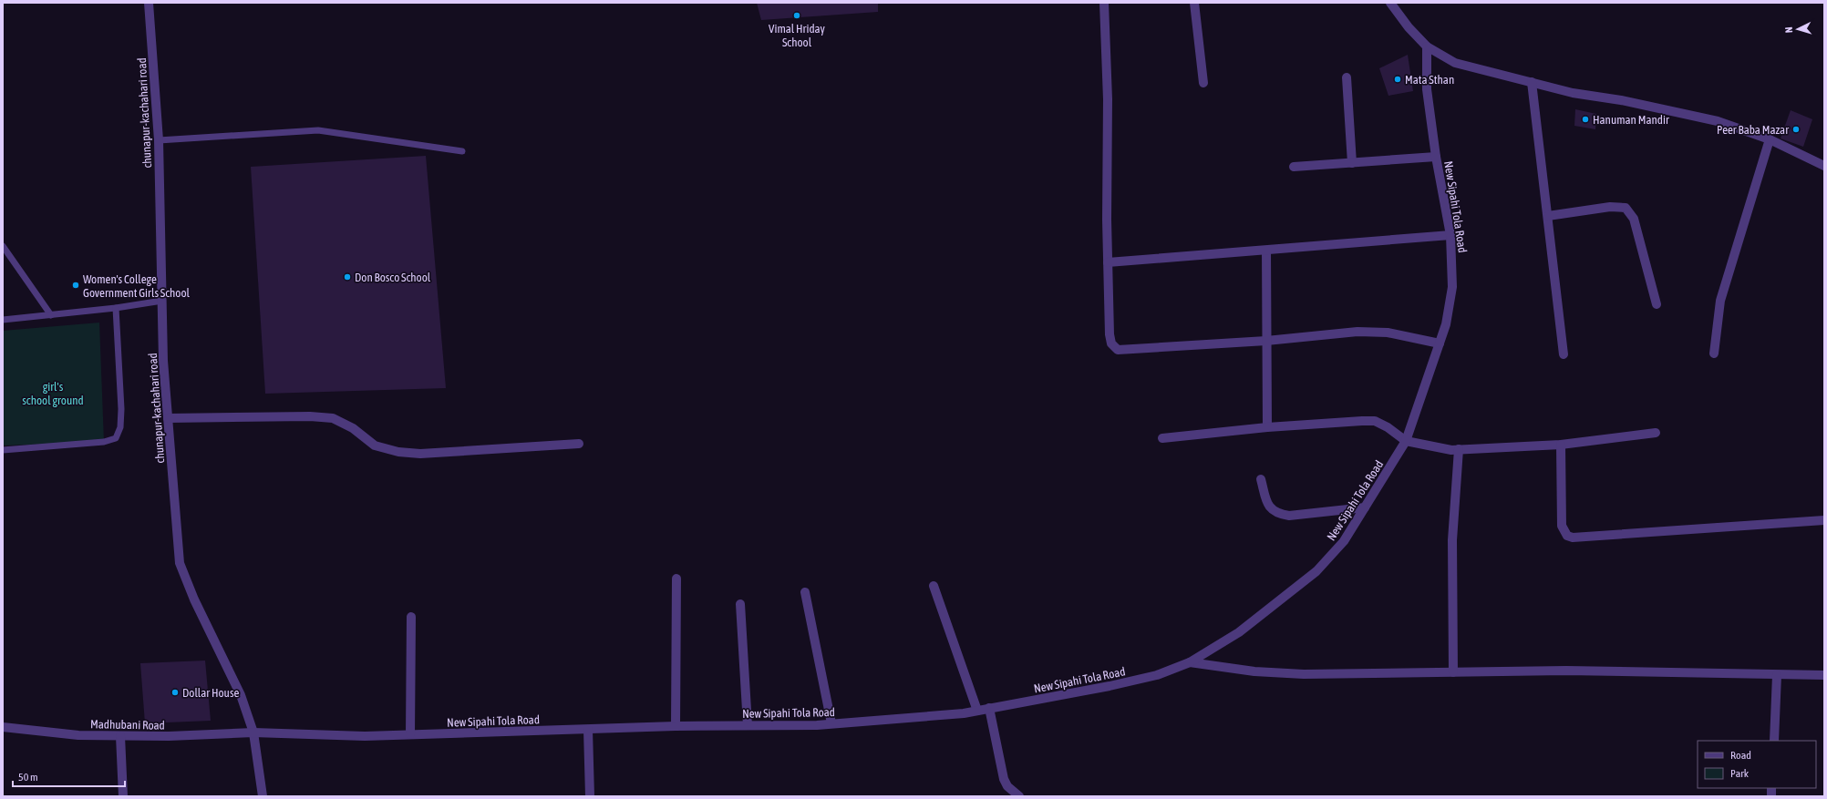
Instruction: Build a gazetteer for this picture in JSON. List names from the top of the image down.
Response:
{
  "streets": {
    "street": ["chunapur-kachahari road", "New Sipahi Tola Road", "Madhubani Road"]
  },
  "crossings": [
    ["chunapur-kachahari road", "New Sipahi Tola Road"],
    ["chunapur-kachahari road", "Madhubani Road"],
    ["New Sipahi Tola Road", "Madhubani Road"]
  ],
  "parks": ["girl's school ground"],
  "places": [
    "Vimal Hriday School",
    "Mata Sthan",
    "Hanuman Mandir",
    "Peer Baba Mazar",
    "Don Bosco School",
    "Women's College Government Girls School",
    "Dollar House"
  ],
  "legend": ["Road", "Park"],
  "scale_bar": "50 m",
  "north": "left"
}
